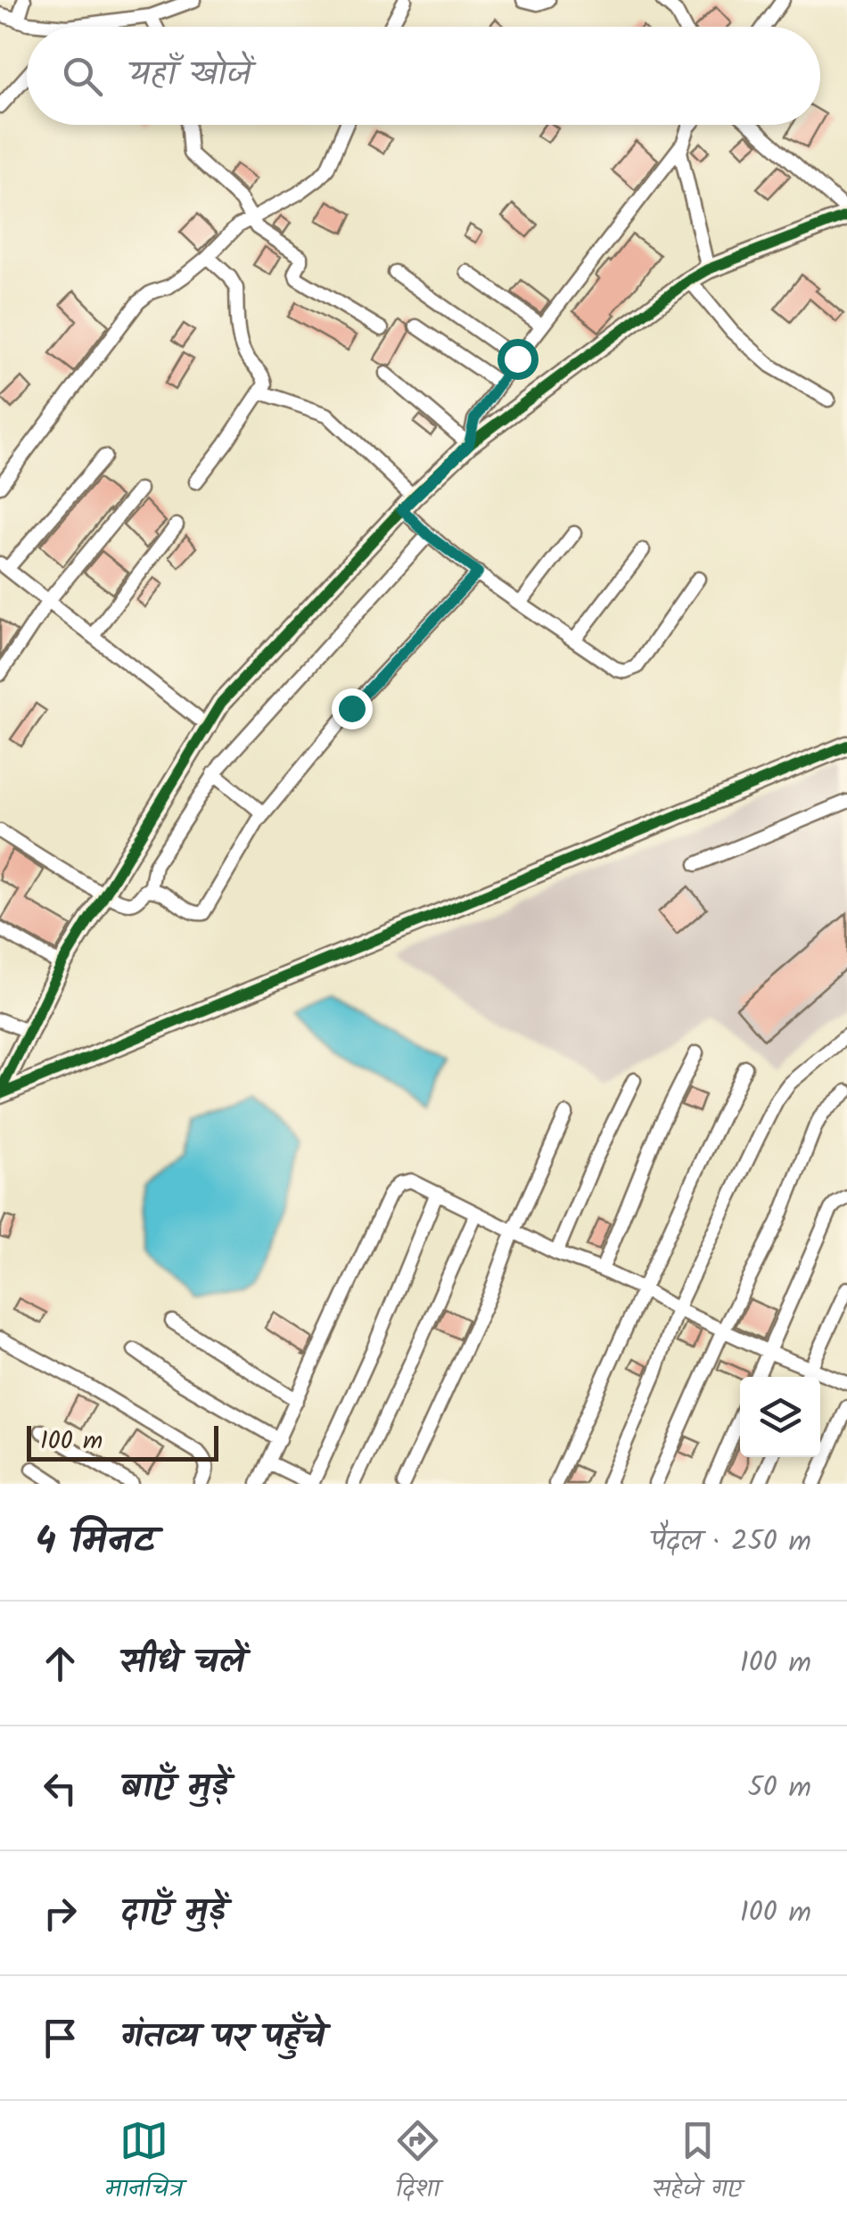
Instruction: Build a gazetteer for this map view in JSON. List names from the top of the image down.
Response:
{
  "scale_bar": "100 m",
  "page": {
    "search": "यहाँ खोजें",
    "scale": "100 m",
    "heading": ["4 मिनट", "पैदल · 250 m"],
    "list": [
      ["सीधे चलें", "100 m"],
      ["बाएँ मुड़ें", "50 m"],
      ["दाएँ मुड़ें", "100 m"],
      "गंतव्य पर पहुँचे"
    ],
    "nav": ["मानचित्र", "दिशा", "सहेजे गए"]
  }
}
